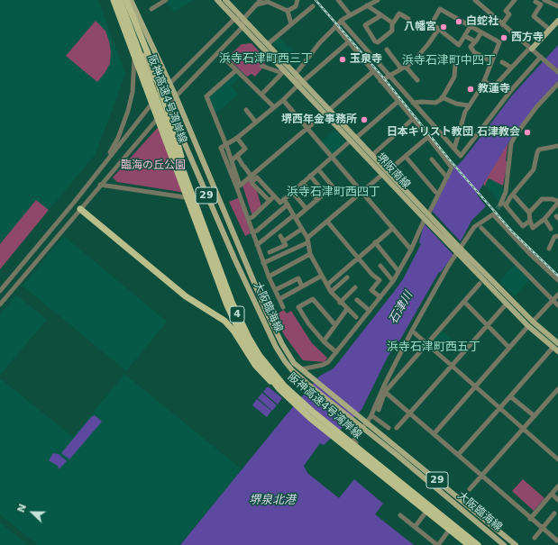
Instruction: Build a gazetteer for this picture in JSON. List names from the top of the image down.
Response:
{
  "streets": {
    "highway": ["阪神高速4号湾岸線", "4"],
    "main road": ["堺阪南線", "29", "大阪臨海線"]
  },
  "crossings": [
    ["阪神高速4号湾岸線", "大阪臨海線"]
  ],
  "districts": [
    "浜寺石津町西三丁",
    "浜寺石津町中四丁",
    "浜寺石津町西四丁",
    "浜寺石津町西五丁"
  ],
  "water": ["石津川", "堺泉北港"],
  "parks": ["臨海の丘公園"],
  "places": [
    "白蛇社",
    "八幡宮",
    "西方寺",
    "玉泉寺",
    "教蓮寺",
    "堺西年金事務所",
    "日本キリスト教団 石津教会"
  ],
  "north": "left"
}
